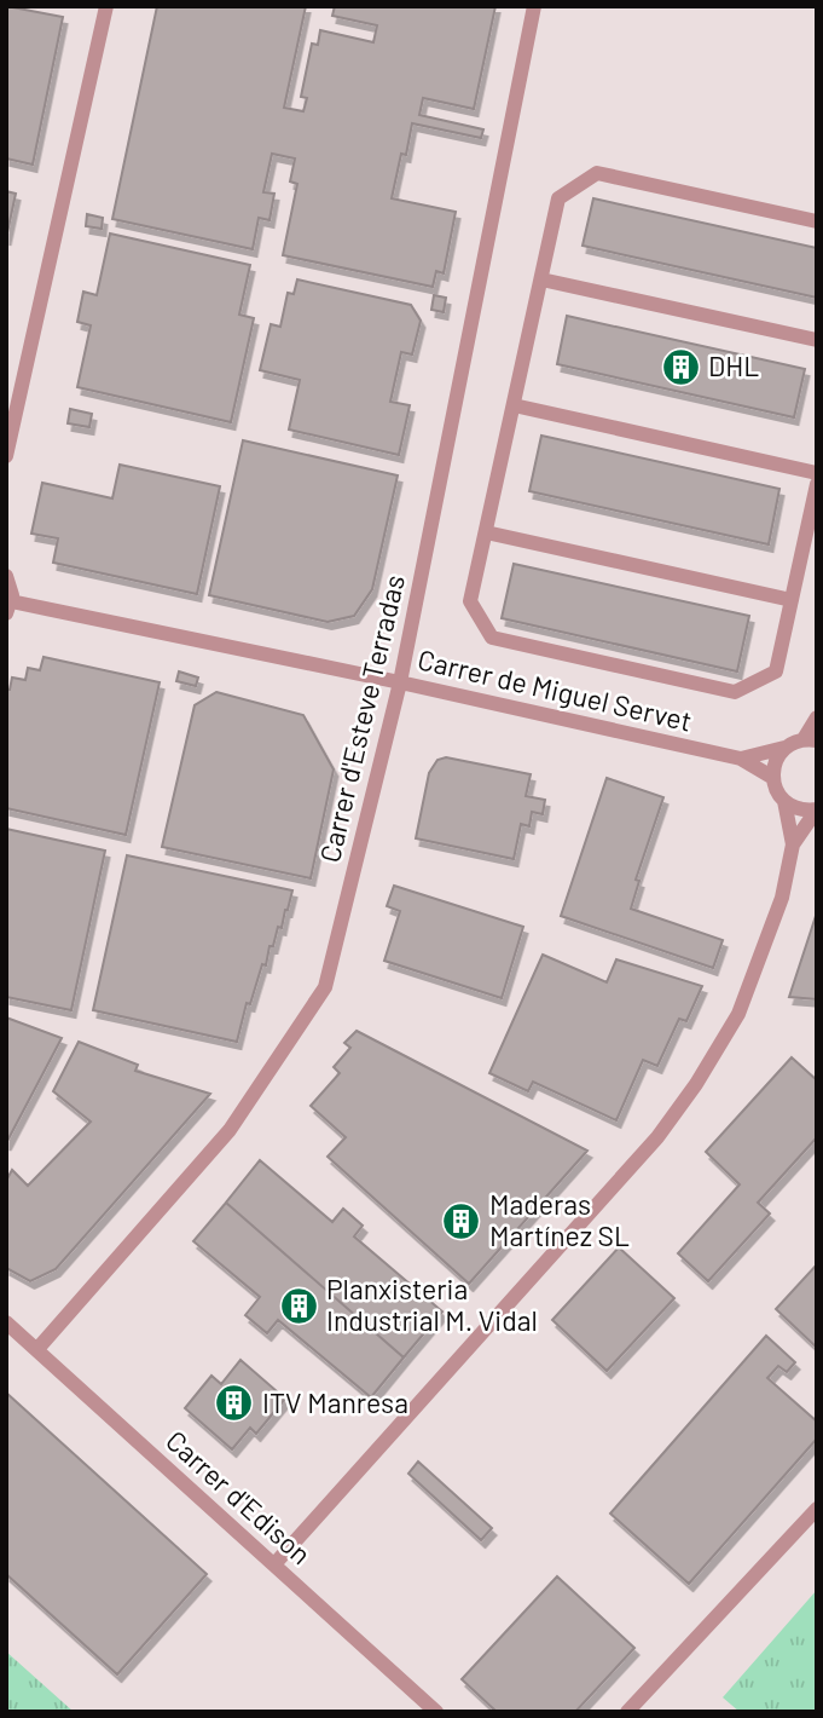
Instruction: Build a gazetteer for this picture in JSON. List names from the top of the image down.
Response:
{
  "streets": {
    "street": ["Carrer de Miguel Servet", "Carrer d'Esteve Terradas", "Carrer d'Edison"]
  },
  "crossings": [
    ["Carrer de Miguel Servet", "Carrer d'Esteve Terradas"],
    ["Carrer d'Esteve Terradas", "Carrer d'Edison"]
  ],
  "places": {
    "building": [
      "DHL",
      "Maderas Martínez SL",
      "Planxisteria Industrial M. Vidal",
      "ITV Manresa"
    ]
  }
}
